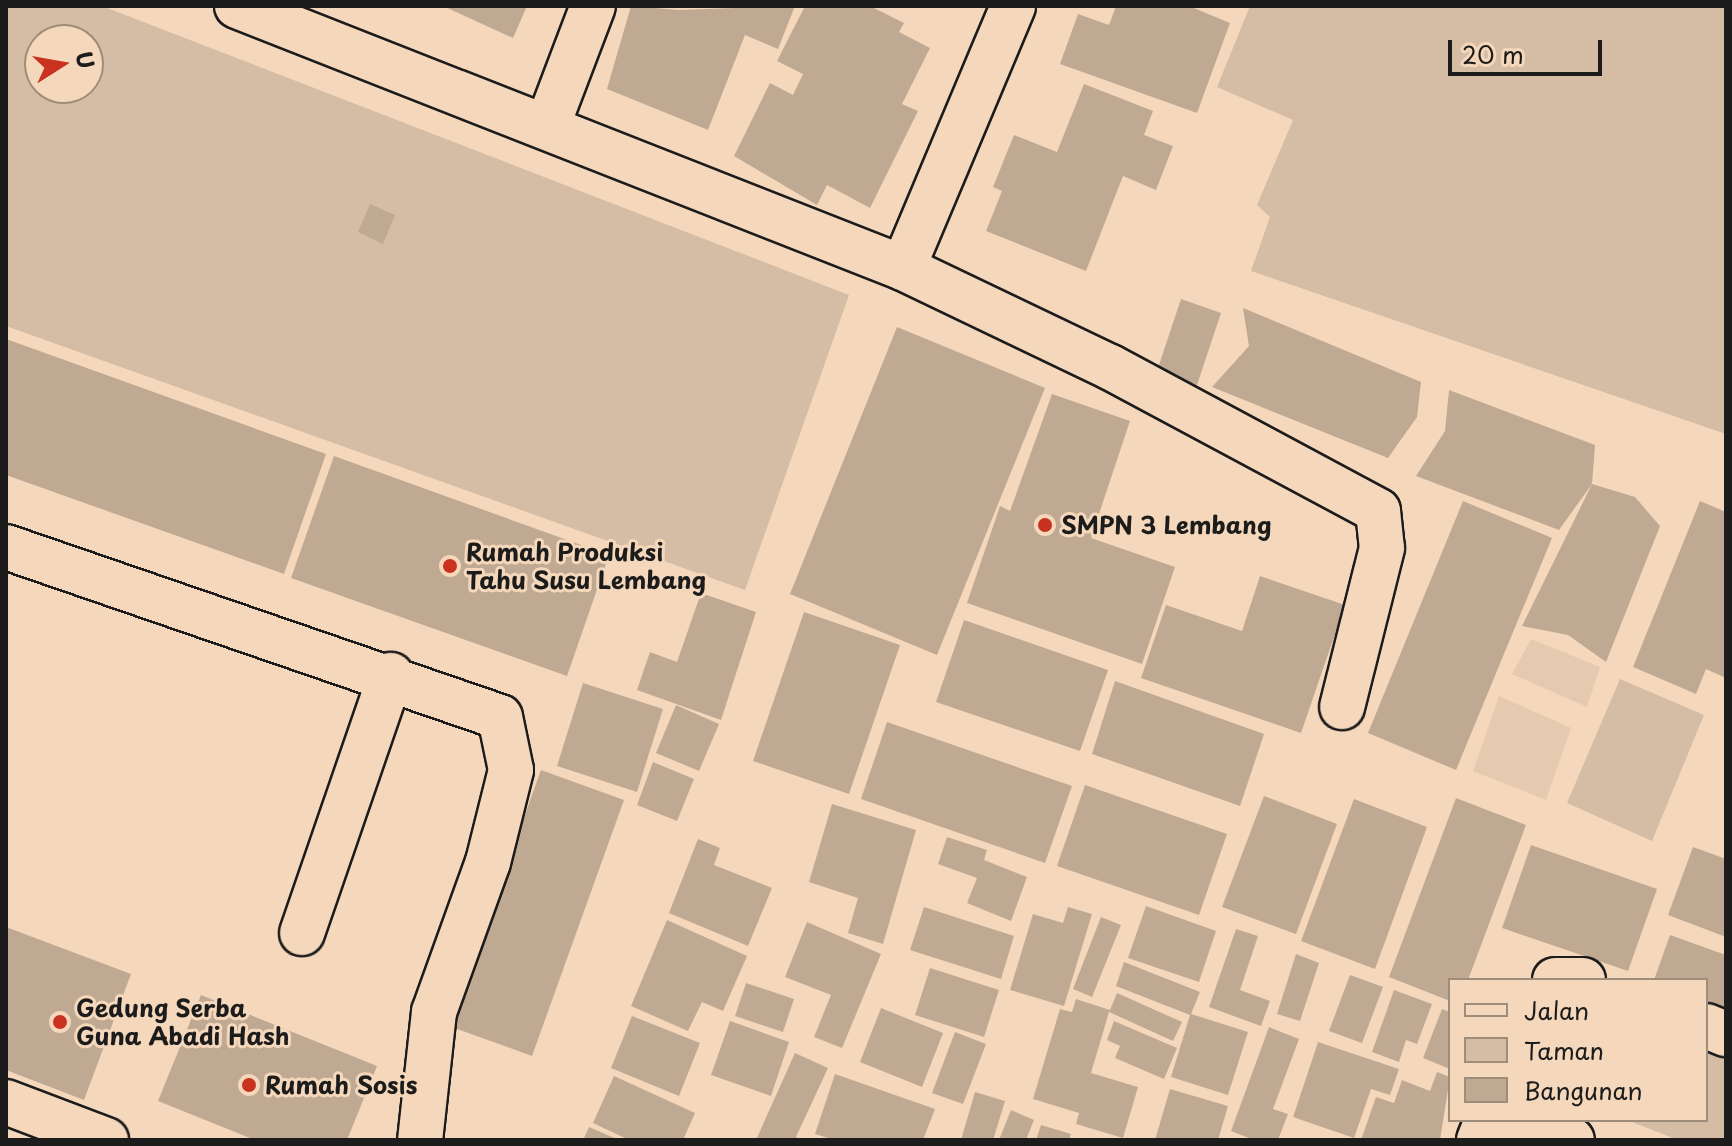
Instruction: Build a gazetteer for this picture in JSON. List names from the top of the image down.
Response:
{
  "places": [
    "SMPN 3 Lembang",
    "Rumah Produksi Tahu Susu Lembang",
    "Gedung Serba Guna Abadi Hash",
    "Rumah Sosis"
  ],
  "legend": ["Jalan", "Taman", "Bangunan"],
  "scale_bar": "20 m",
  "north": "right"
}
